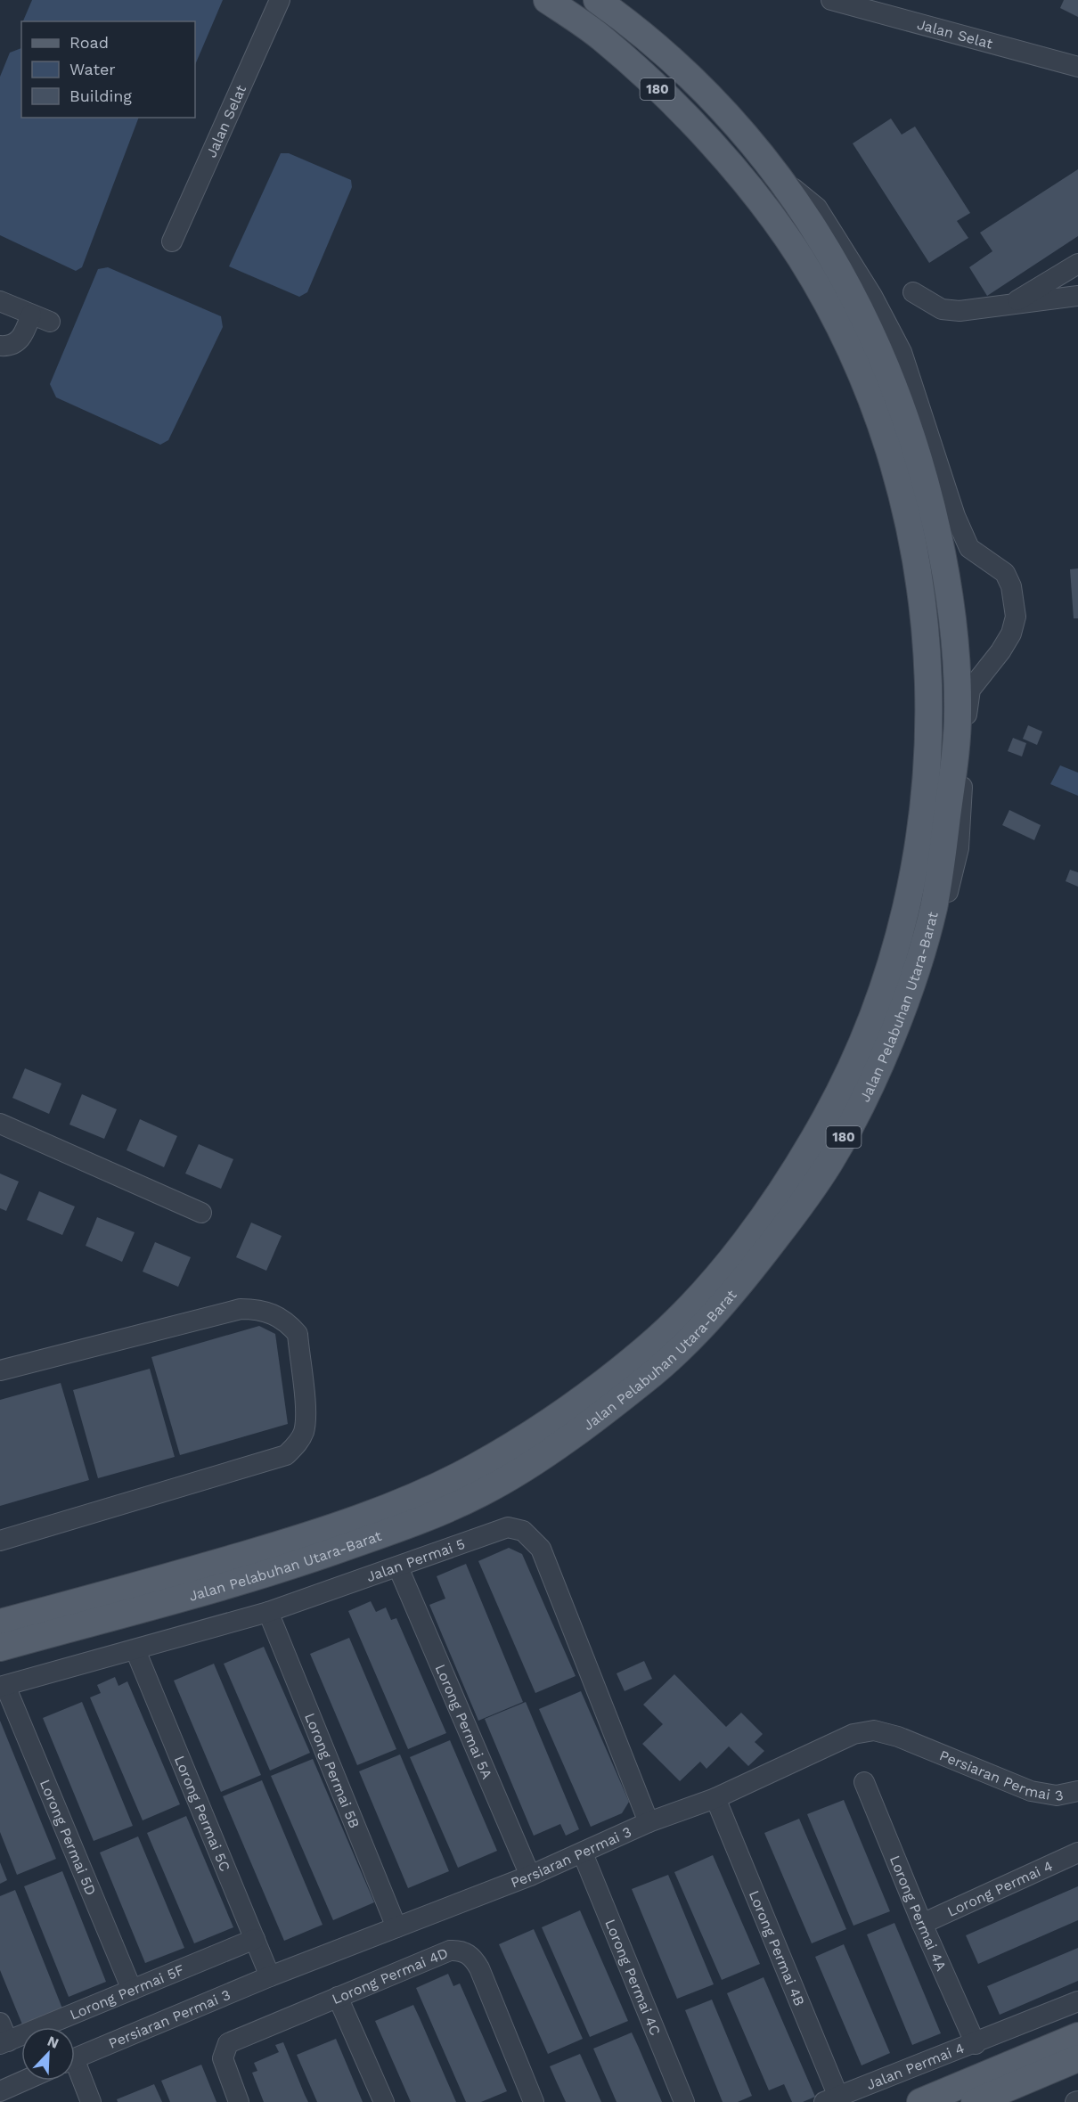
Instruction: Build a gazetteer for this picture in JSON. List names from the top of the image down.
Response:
{
  "streets": {
    "main road": ["180", "Jalan Pelabuhan Utara-Barat"],
    "street": [
      "Jalan Selat",
      "Jalan Permai 5",
      "Lorong Permai 5A",
      "Lorong Permai 5B",
      "Persiaran Permai 3",
      "Lorong Permai 5C",
      "Lorong Permai 5D",
      "Lorong Permai 4",
      "Lorong Permai 4A",
      "Lorong Permai 4B",
      "Lorong Permai 4D",
      "Lorong Permai 4C",
      "Lorong Permai 5F",
      "Jalan Permai 4"
    ]
  },
  "crossings": [
    ["Jalan Permai 5", "Lorong Permai 5A"],
    ["Jalan Permai 5", "Lorong Permai 5B"],
    ["Jalan Permai 5", "Persiaran Permai 3"],
    ["Jalan Permai 5", "Lorong Permai 5C"],
    ["Jalan Permai 5", "Lorong Permai 5D"],
    ["Lorong Permai 5A", "Persiaran Permai 3"],
    ["Lorong Permai 5B", "Persiaran Permai 3"],
    ["Persiaran Permai 3", "Lorong Permai 5C"],
    ["Persiaran Permai 3", "Lorong Permai 4B"],
    ["Persiaran Permai 3", "Lorong Permai 4C"],
    ["Lorong Permai 5C", "Lorong Permai 5F"],
    ["Lorong Permai 5D", "Lorong Permai 5F"],
    ["Lorong Permai 4", "Lorong Permai 4A"],
    ["Lorong Permai 4A", "Jalan Permai 4"],
    ["Lorong Permai 4B", "Jalan Permai 4"]
  ],
  "legend": ["Road", "Water", "Building"],
  "north": "top right"
}
